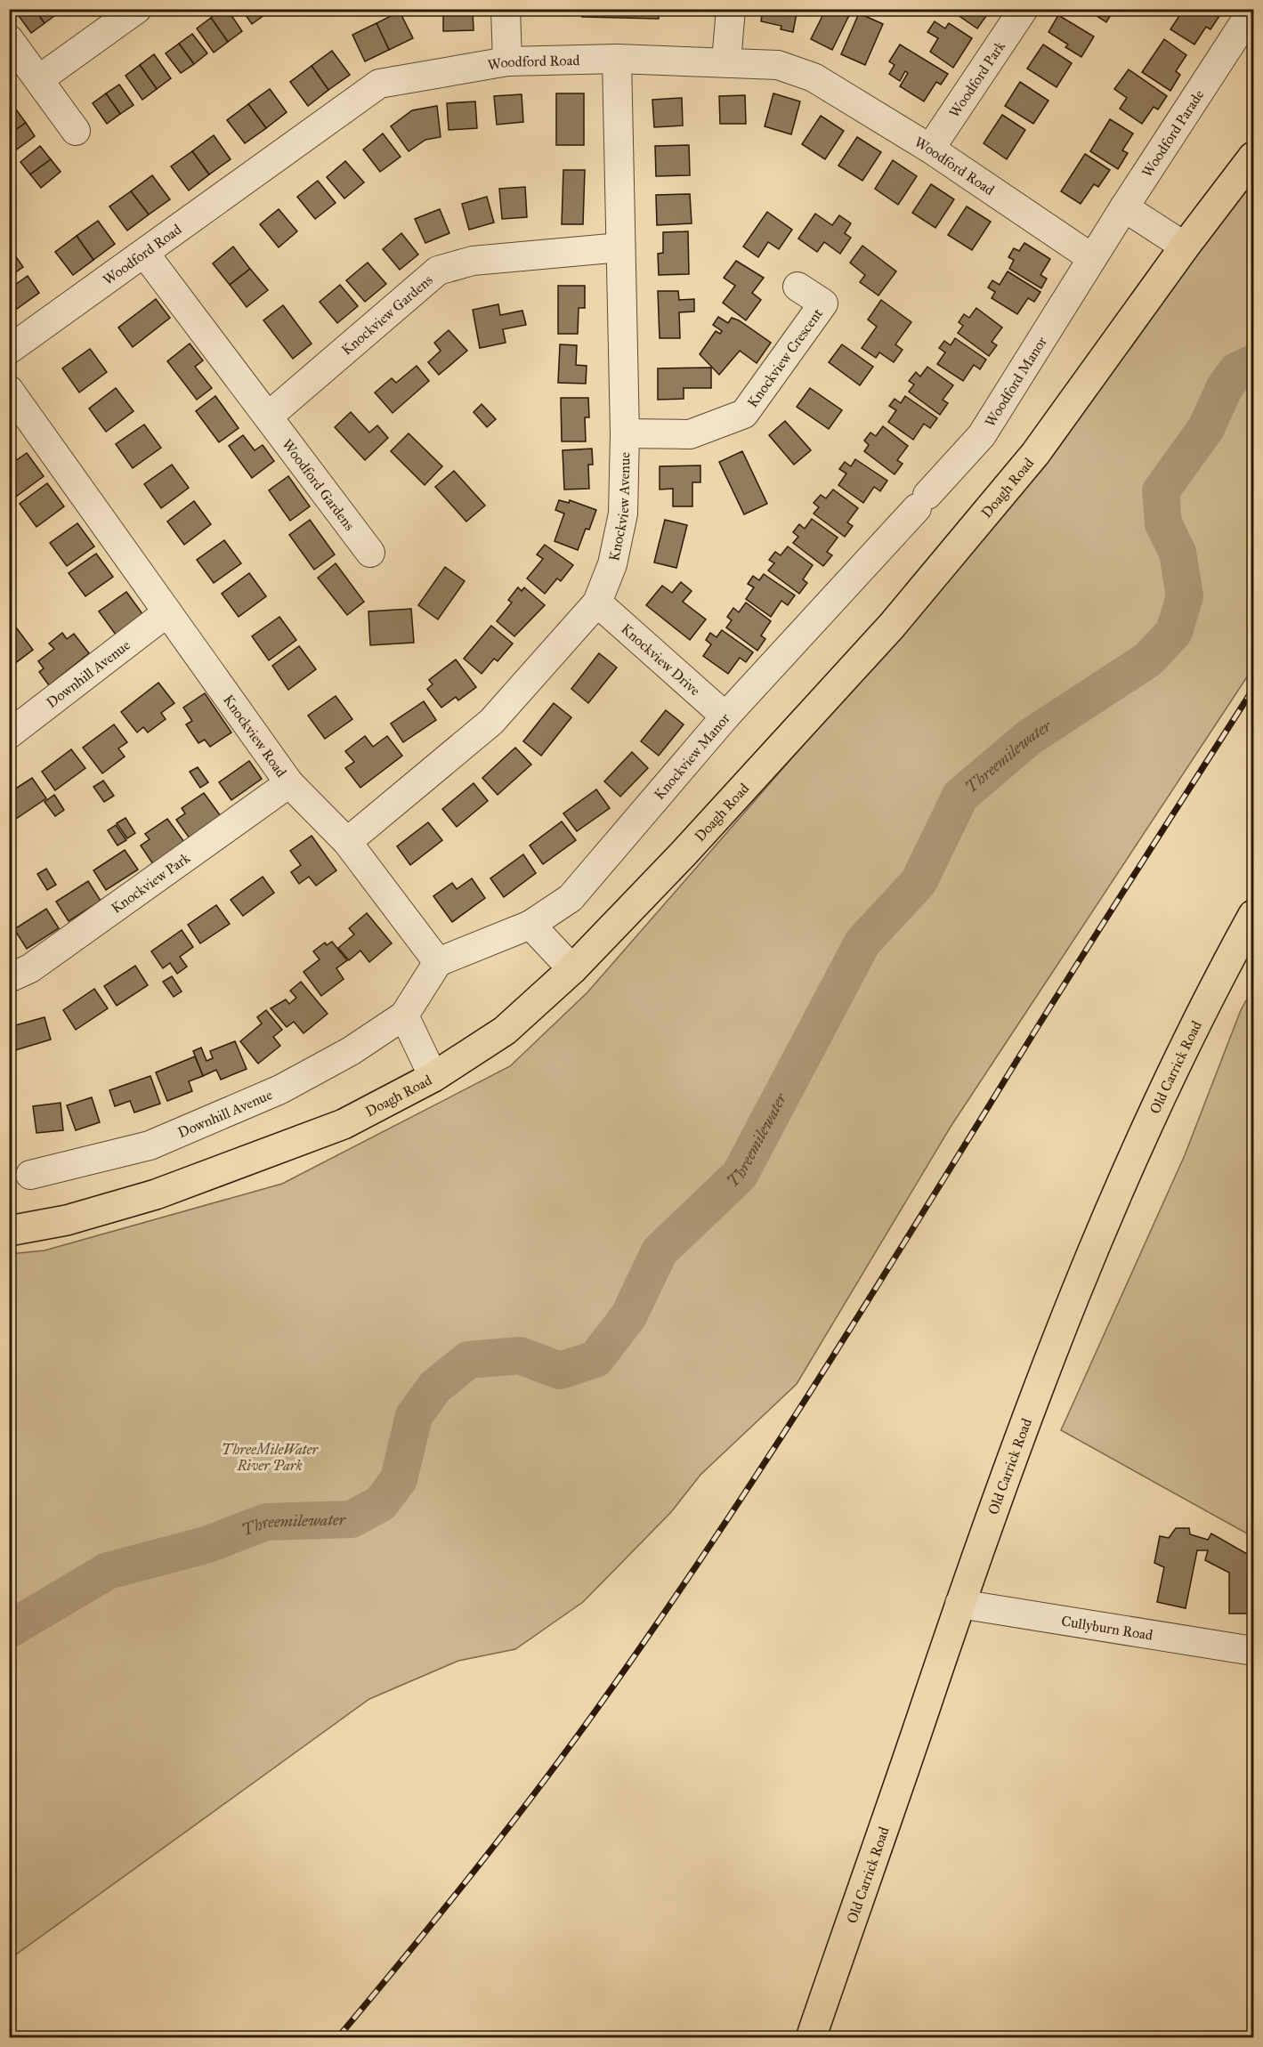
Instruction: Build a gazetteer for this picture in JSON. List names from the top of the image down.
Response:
{
  "streets": {
    "main road": ["Doagh Road", "Old Carrick Road"],
    "street": [
      "Woodford Road",
      "Woodford Park",
      "Woodford Parade",
      "Knockview Gardens",
      "Knockview Crescent",
      "Woodford Manor",
      "Woodford Gardens",
      "Knockview Avenue",
      "Knockview Drive",
      "Downhill Avenue",
      "Knockview Road",
      "Knockview Manor",
      "Knockview Park",
      "Cullyburn Road"
    ]
  },
  "crossings": [
    ["Woodford Road", "Woodford Park"],
    ["Woodford Road", "Woodford Parade"],
    ["Woodford Road", "Woodford Manor"],
    ["Woodford Road", "Woodford Gardens"],
    ["Woodford Road", "Knockview Avenue"],
    ["Woodford Parade", "Woodford Manor"],
    ["Knockview Gardens", "Woodford Gardens"],
    ["Knockview Gardens", "Knockview Avenue"],
    ["Knockview Crescent", "Knockview Avenue"],
    ["Woodford Manor", "Knockview Manor"],
    ["Knockview Avenue", "Knockview Drive"],
    ["Knockview Avenue", "Knockview Road"],
    ["Knockview Drive", "Knockview Manor"],
    ["Downhill Avenue", "Knockview Road"],
    ["Knockview Road", "Knockview Manor"],
    ["Knockview Road", "Knockview Park"],
    ["Old Carrick Road", "Cullyburn Road"]
  ],
  "water": ["Threemilewater"],
  "parks": ["ThreeMileWater River Park"]
}
